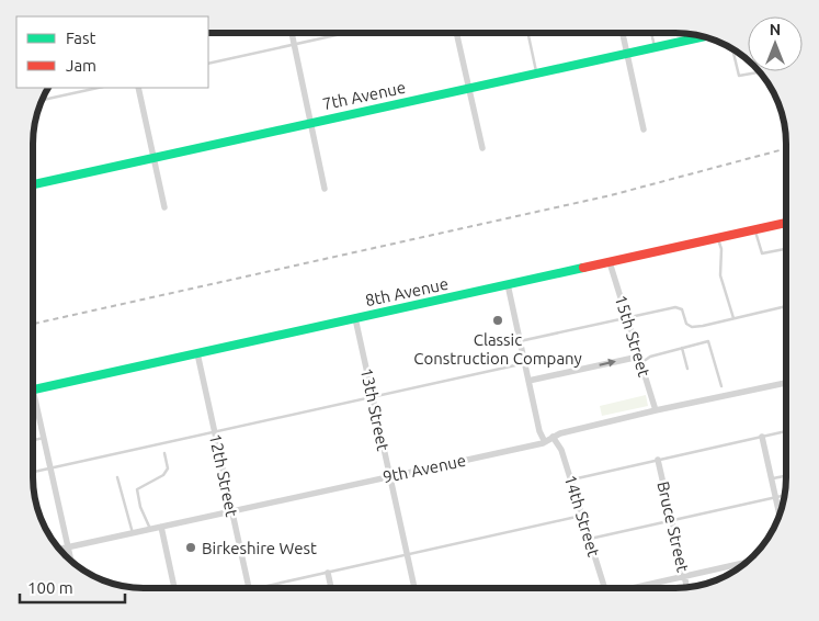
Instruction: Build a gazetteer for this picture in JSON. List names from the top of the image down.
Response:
{
  "streets": {
    "main road": ["7th Avenue", "8th Avenue"],
    "street": [
      "15th Street",
      "13th Street",
      "9th Avenue",
      "12th Street",
      "14th Street",
      "Bruce Street"
    ]
  },
  "crossings": [
    ["8th Avenue", "15th Street"],
    ["8th Avenue", "13th Street"],
    ["8th Avenue", "12th Street"],
    ["15th Street", "9th Avenue"],
    ["13th Street", "9th Avenue"],
    ["9th Avenue", "12th Street"],
    ["9th Avenue", "14th Street"]
  ],
  "places": ["Classic Construction Company", "Birkeshire West"],
  "legend": ["Fast", "Jam"],
  "scale_bar": "100 m",
  "north": "top"
}
